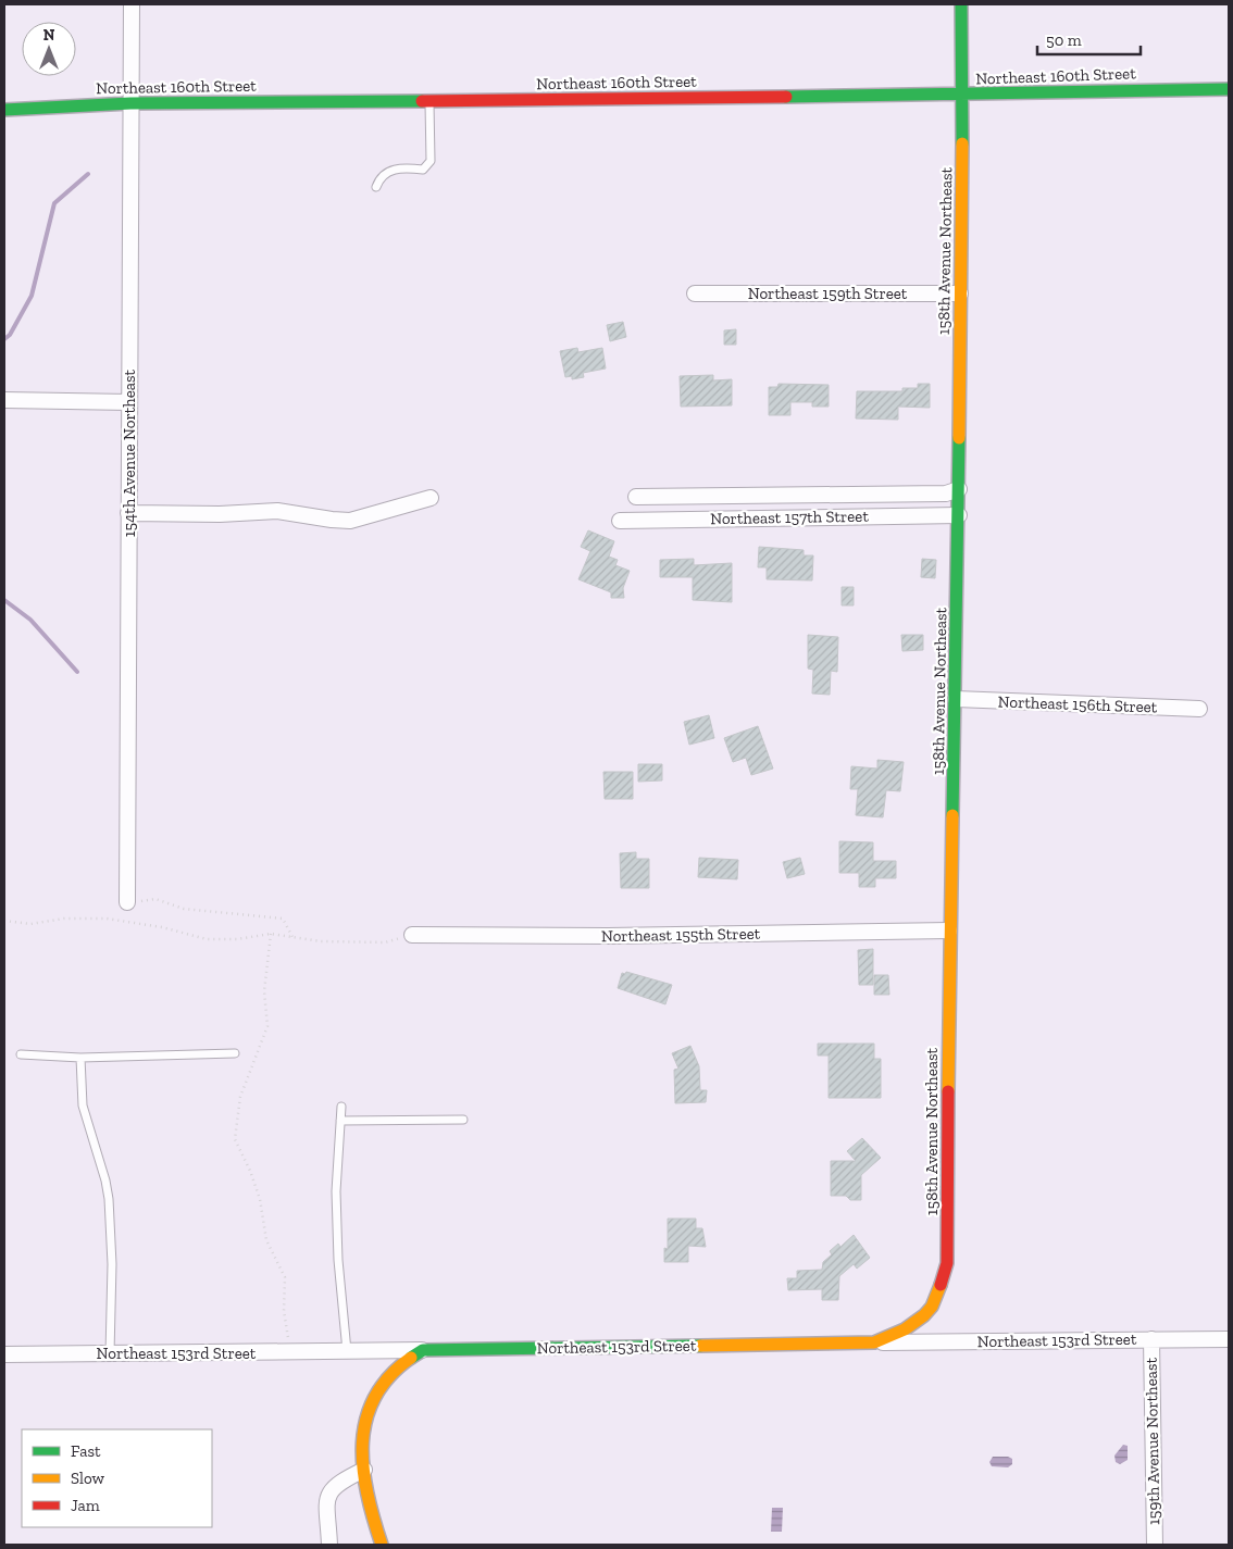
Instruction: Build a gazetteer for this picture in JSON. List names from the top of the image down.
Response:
{
  "streets": {
    "street": [
      "Northeast 160th Street",
      "158th Avenue Northeast",
      "Northeast 159th Street",
      "154th Avenue Northeast",
      "Northeast 157th Street",
      "Northeast 156th Street",
      "Northeast 155th Street",
      "Northeast 153rd Street",
      "159th Avenue Northeast"
    ]
  },
  "crossings": [
    ["Northeast 160th Street", "158th Avenue Northeast"],
    ["Northeast 160th Street", "154th Avenue Northeast"],
    ["158th Avenue Northeast", "Northeast 159th Street"],
    ["158th Avenue Northeast", "Northeast 157th Street"],
    ["158th Avenue Northeast", "Northeast 156th Street"],
    ["158th Avenue Northeast", "Northeast 155th Street"],
    ["158th Avenue Northeast", "Northeast 153rd Street"],
    ["Northeast 153rd Street", "159th Avenue Northeast"]
  ],
  "legend": ["Fast", "Slow", "Jam"],
  "scale_bar": "50 m",
  "north": "top"
}
